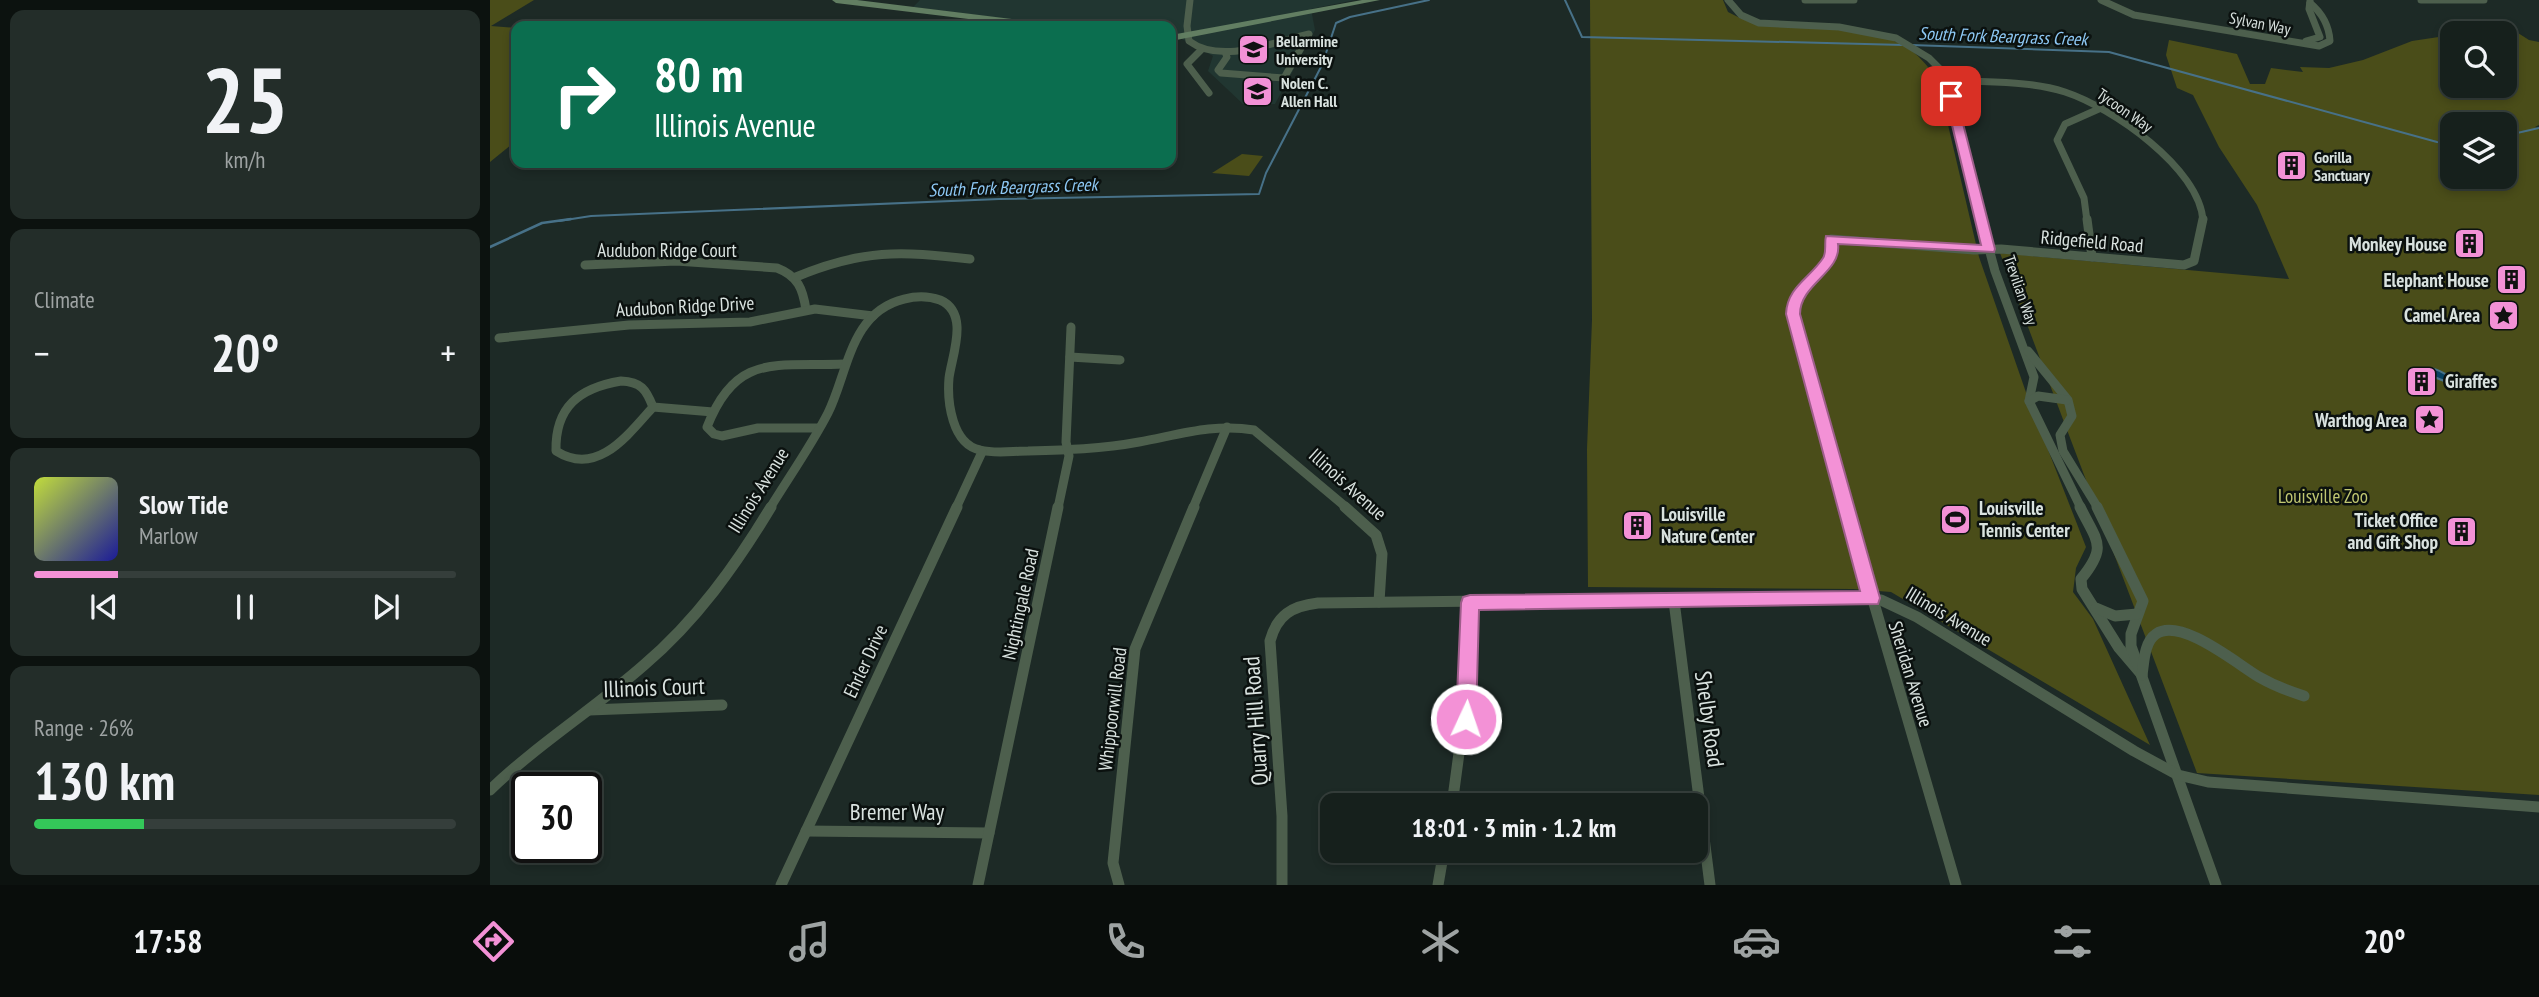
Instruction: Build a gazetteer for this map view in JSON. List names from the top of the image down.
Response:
{
  "streets": {
    "street": [
      "Sylvan Way",
      "Tycoon Way",
      "Ridgefield Road",
      "Audubon Ridge Court",
      "Trevilian Way",
      "Audubon Ridge Drive",
      "Illinois Avenue",
      "Nightingale Road",
      "Ehrler Drive",
      "Sheridan Avenue",
      "Illinois Court",
      "Whippoorwill Road",
      "Shelby Road",
      "Quarry Hill Road",
      "Bremer Way"
    ]
  },
  "crossings": [
    ["Tycoon Way", "Ridgefield Road"],
    ["Tycoon Way", "Trevilian Way"],
    ["Ridgefield Road", "Trevilian Way"],
    ["Ridgefield Road", "Sheridan Avenue"],
    ["Trevilian Way", "Illinois Avenue"],
    ["Audubon Ridge Drive", "Illinois Avenue"],
    ["Illinois Avenue", "Nightingale Road"],
    ["Illinois Avenue", "Ehrler Drive"],
    ["Illinois Avenue", "Sheridan Avenue"],
    ["Illinois Avenue", "Illinois Court"],
    ["Illinois Avenue", "Whippoorwill Road"],
    ["Illinois Avenue", "Shelby Road"],
    ["Illinois Avenue", "Quarry Hill Road"],
    ["Nightingale Road", "Bremer Way"],
    ["Ehrler Drive", "Bremer Way"]
  ],
  "water": ["South Fork Beargrass Creek"],
  "parks": ["Louisville Zoo"],
  "places": {
    "school or university": ["Bellarmine University", "Nolen C. Allen Hall"],
    "building": [
      "Gorilla Sanctuary",
      "Monkey House",
      "Elephant House",
      "Giraffes",
      "Louisville Nature Center",
      "Ticket Office and Gift Shop"
    ],
    "place": ["Camel Area", "Warthog Area"],
    "sports": ["Louisville Tennis Center"]
  },
  "page": {
    "tile": [
      ["25", "km/h"],
      "Climate",
      ["Range · 26%", "130 km"]
    ],
    "turn": ["80 m", "Illinois Avenue"],
    "heat": ["−", "20°", "+"],
    "song": ["Slow Tide", "Marlow"],
    "limit": "30",
    "trip": "18:01 · 3 min · 1.2 km",
    "tabs": ["17:58", "20°"]
  }
}
